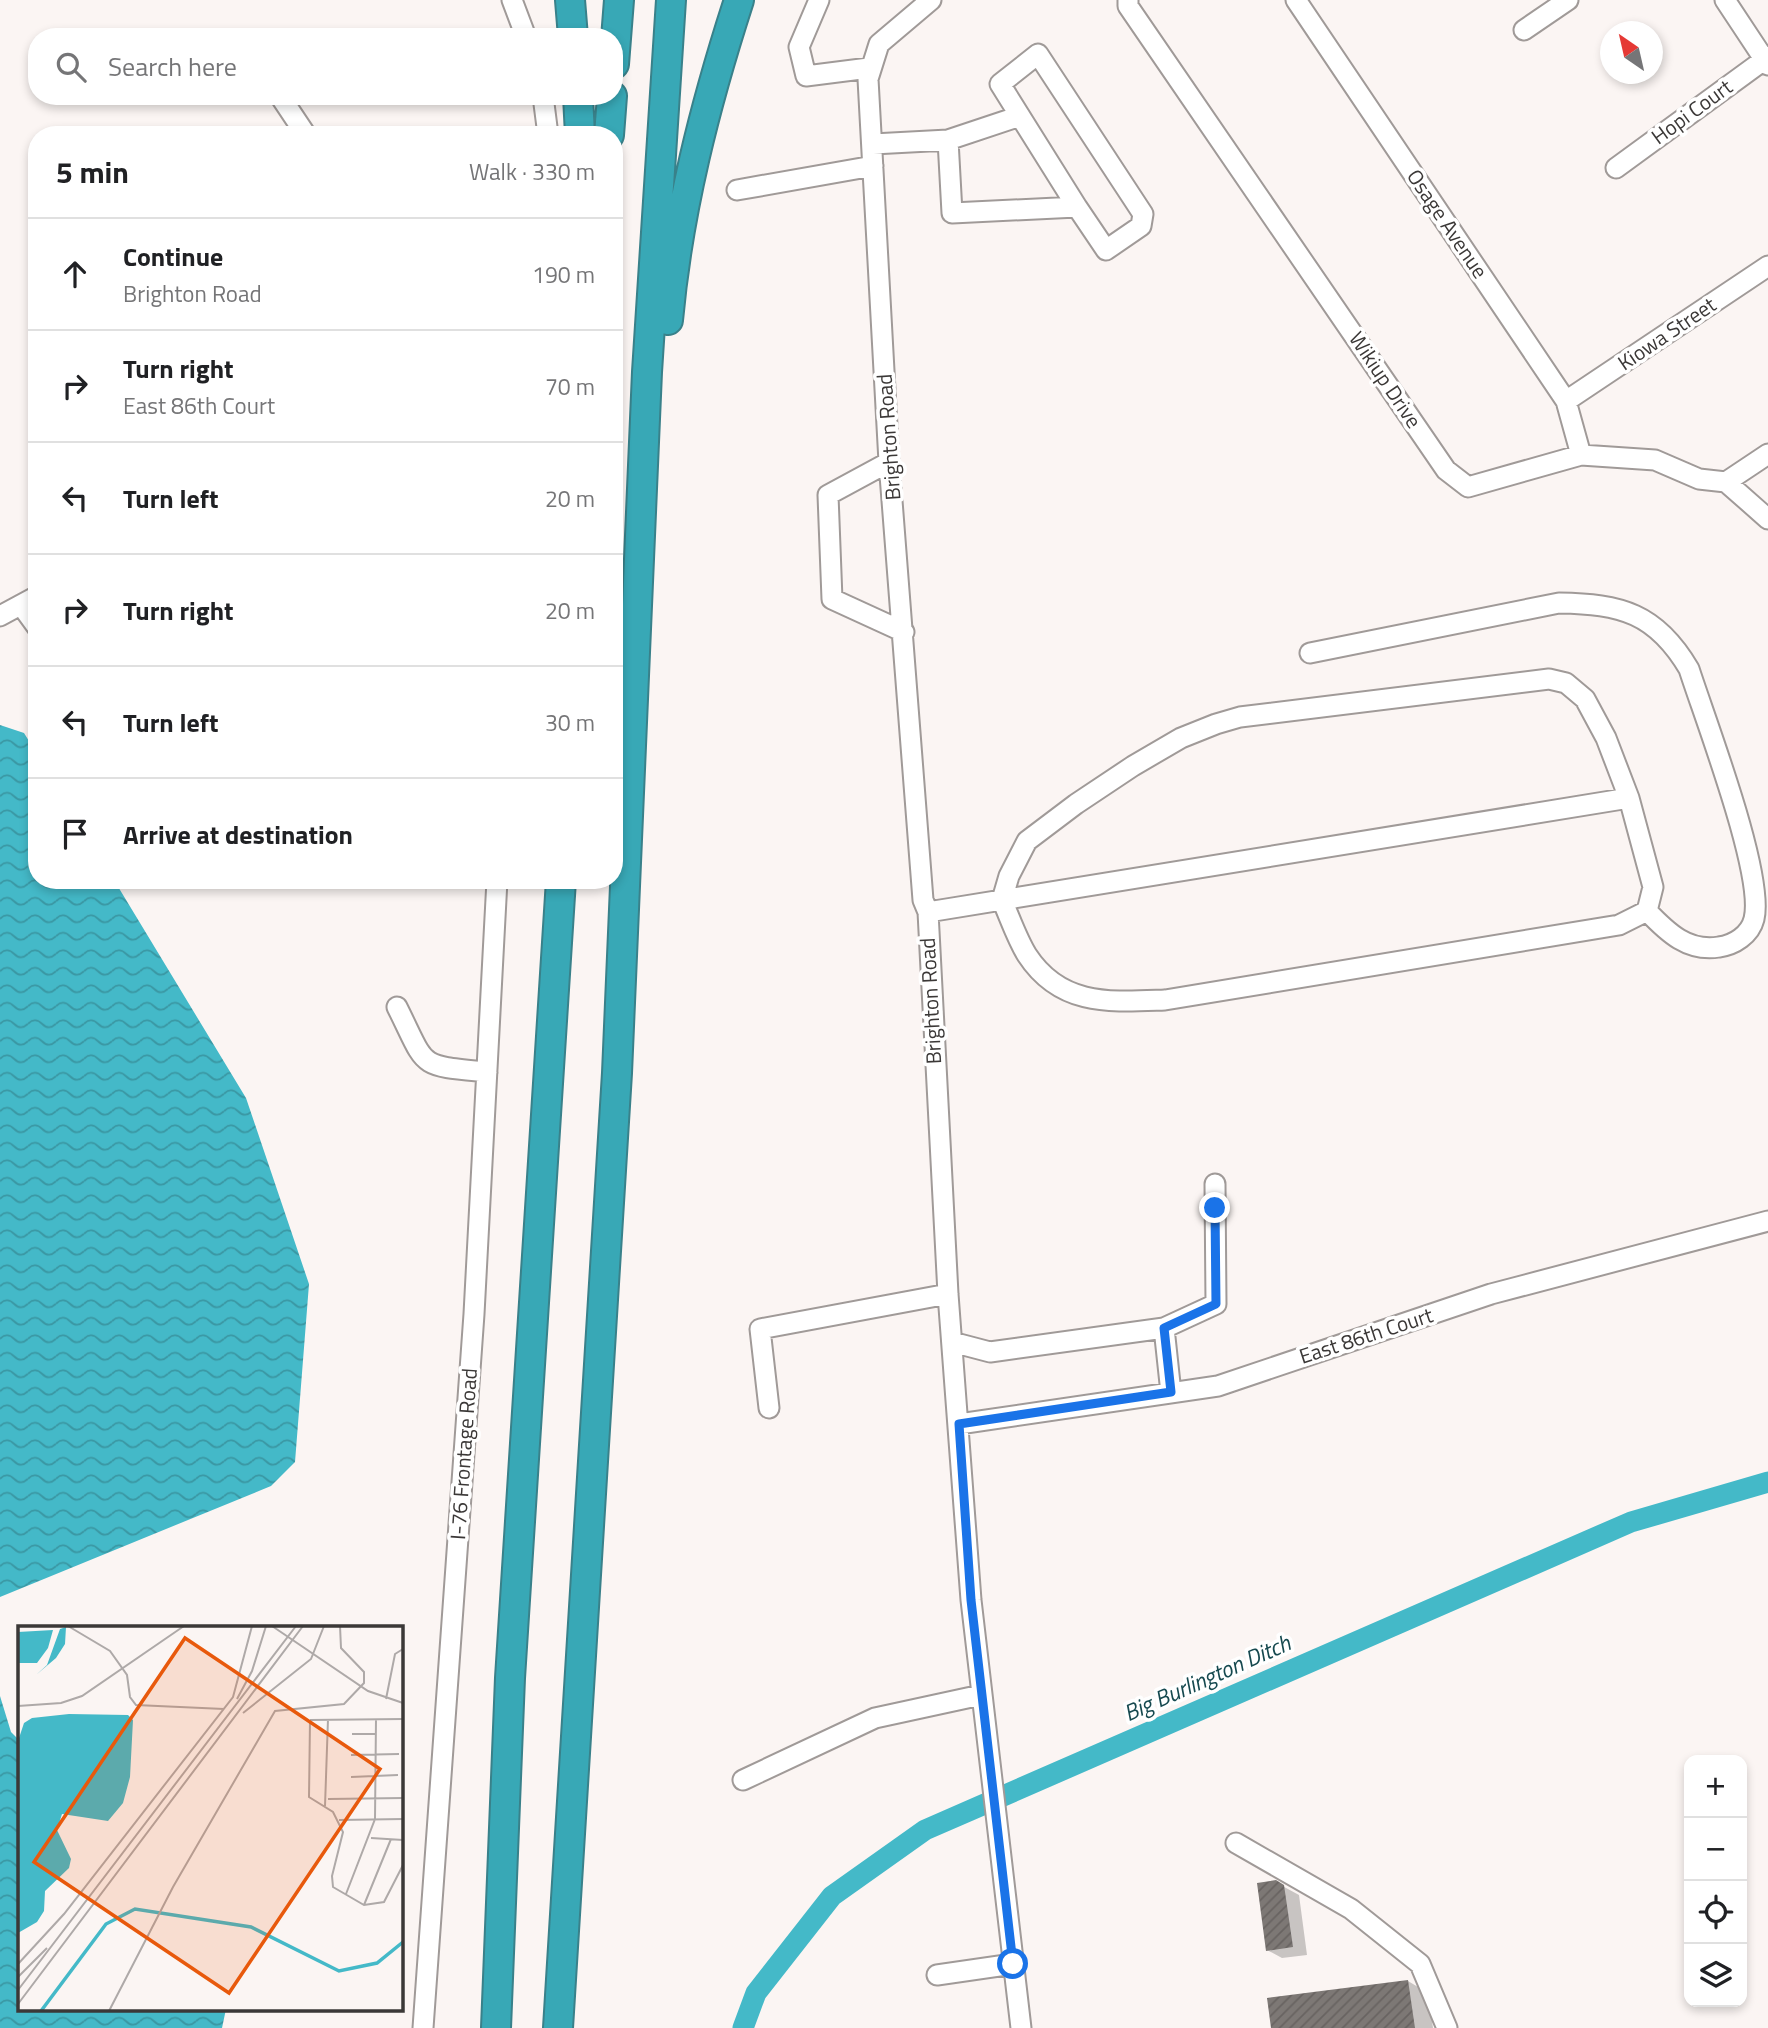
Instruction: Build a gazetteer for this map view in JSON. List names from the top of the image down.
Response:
{
  "streets": {
    "street": [
      "Hopi Court",
      "Osage Avenue",
      "Kiowa Street",
      "Wikiup Drive",
      "Brighton Road",
      "East 86th Court",
      "I-76 Frontage Road"
    ]
  },
  "crossings": [
    ["Osage Avenue", "Kiowa Street"],
    ["Osage Avenue", "Wikiup Drive"],
    ["Brighton Road", "East 86th Court"]
  ],
  "water": ["Big Burlington Ditch"],
  "north": "top left",
  "page": {
    "search": "Search here",
    "heading": ["5 min", "Walk · 330 m"],
    "list": [
      ["Continue", "Brighton Road", "190 m"],
      ["Turn right", "East 86th Court", "70 m"],
      ["Turn left", "20 m"],
      ["Turn right", "20 m"],
      ["Turn left", "30 m"],
      "Arrive at destination"
    ],
    "map_buttons": ["+", "−"]
  }
}
